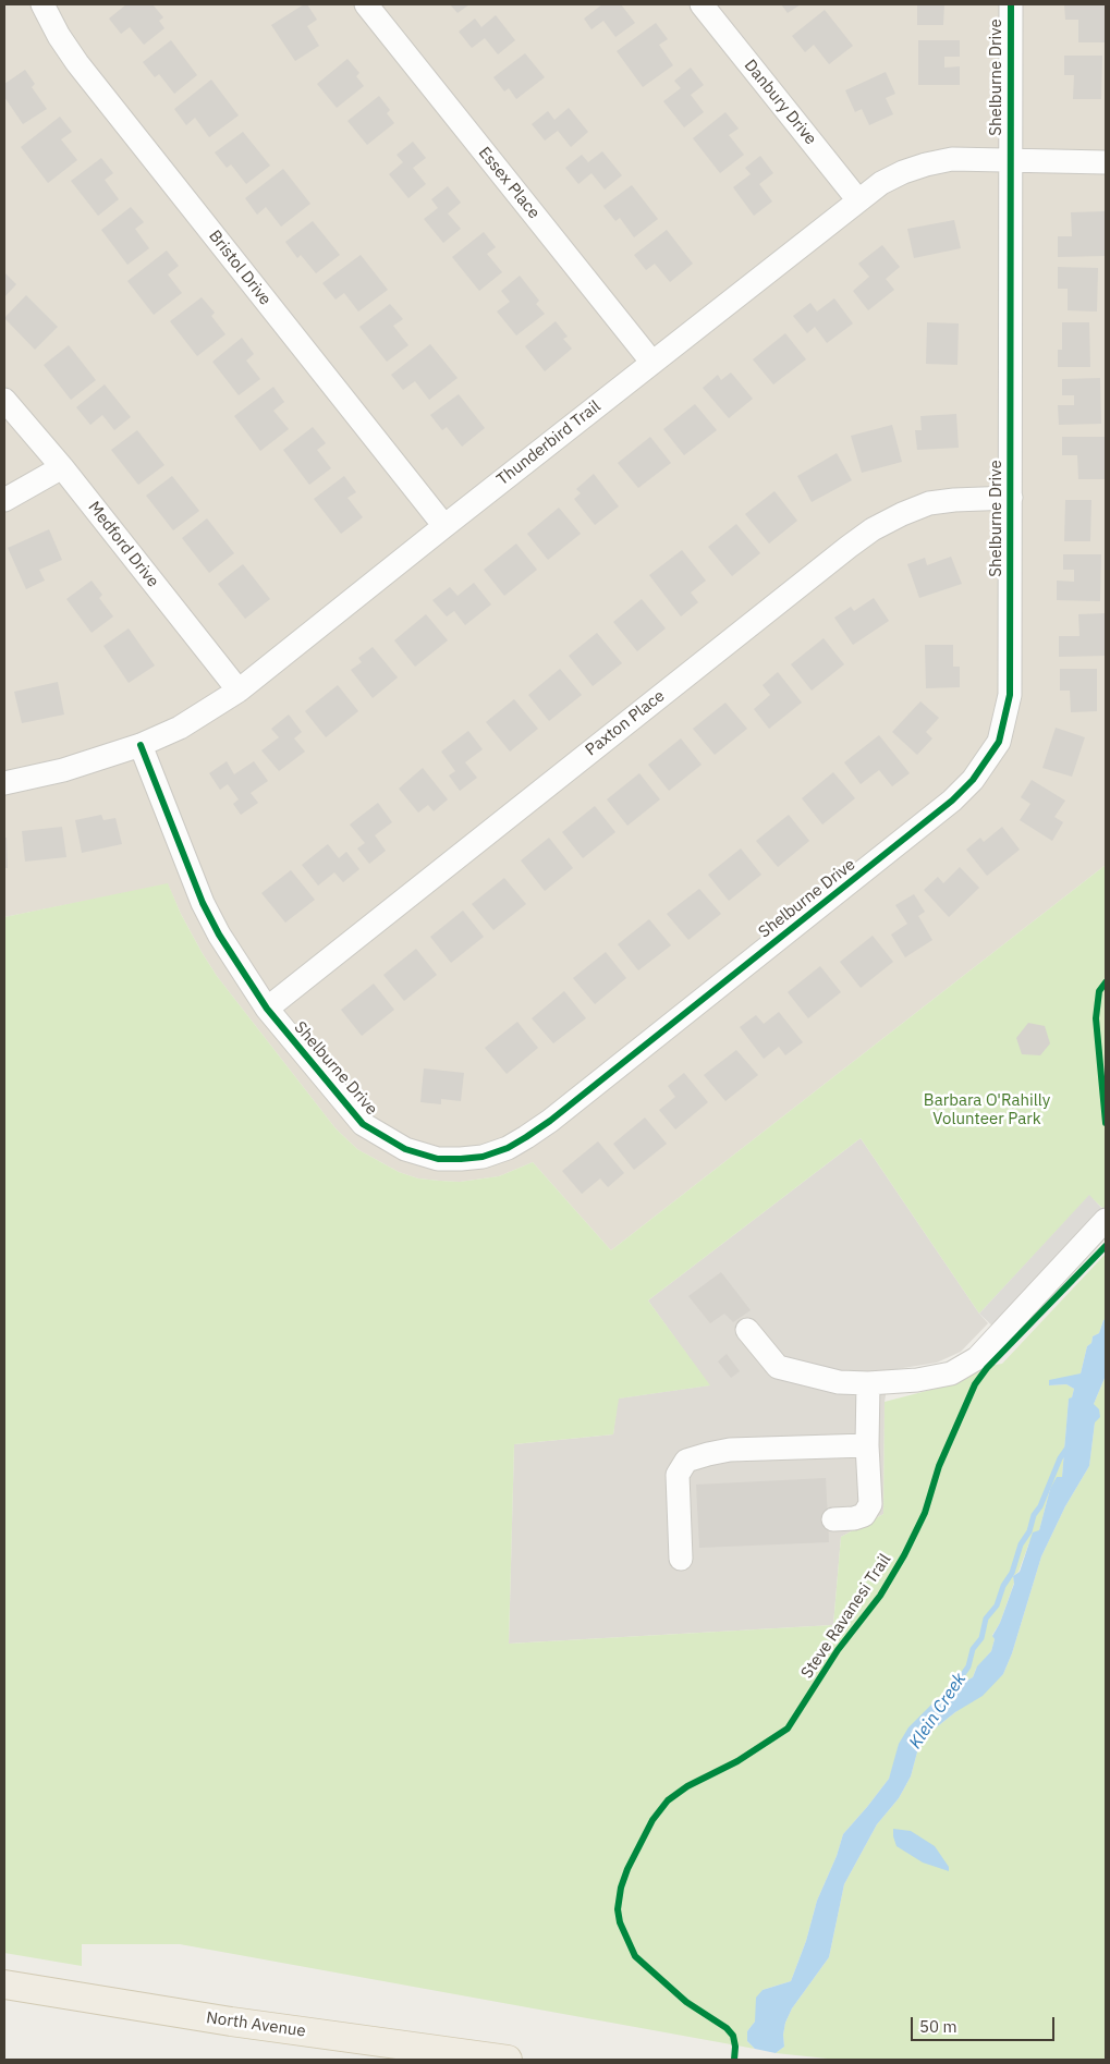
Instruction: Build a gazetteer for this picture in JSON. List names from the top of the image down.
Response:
{
  "streets": {
    "main road": ["North Avenue"],
    "street": [
      "Shelburne Drive",
      "Danbury Drive",
      "Essex Place",
      "Bristol Drive",
      "Thunderbird Trail",
      "Medford Drive",
      "Paxton Place"
    ],
    "cycle path": ["Steve Ravanesi Trail"]
  },
  "crossings": [
    ["Shelburne Drive", "Thunderbird Trail"],
    ["Shelburne Drive", "Paxton Place"],
    ["Danbury Drive", "Thunderbird Trail"],
    ["Essex Place", "Thunderbird Trail"],
    ["Bristol Drive", "Thunderbird Trail"],
    ["Thunderbird Trail", "Medford Drive"]
  ],
  "water": ["Klein Creek"],
  "parks": ["Barbara O'Rahilly Volunteer Park"],
  "scale_bar": "50 m"
}
